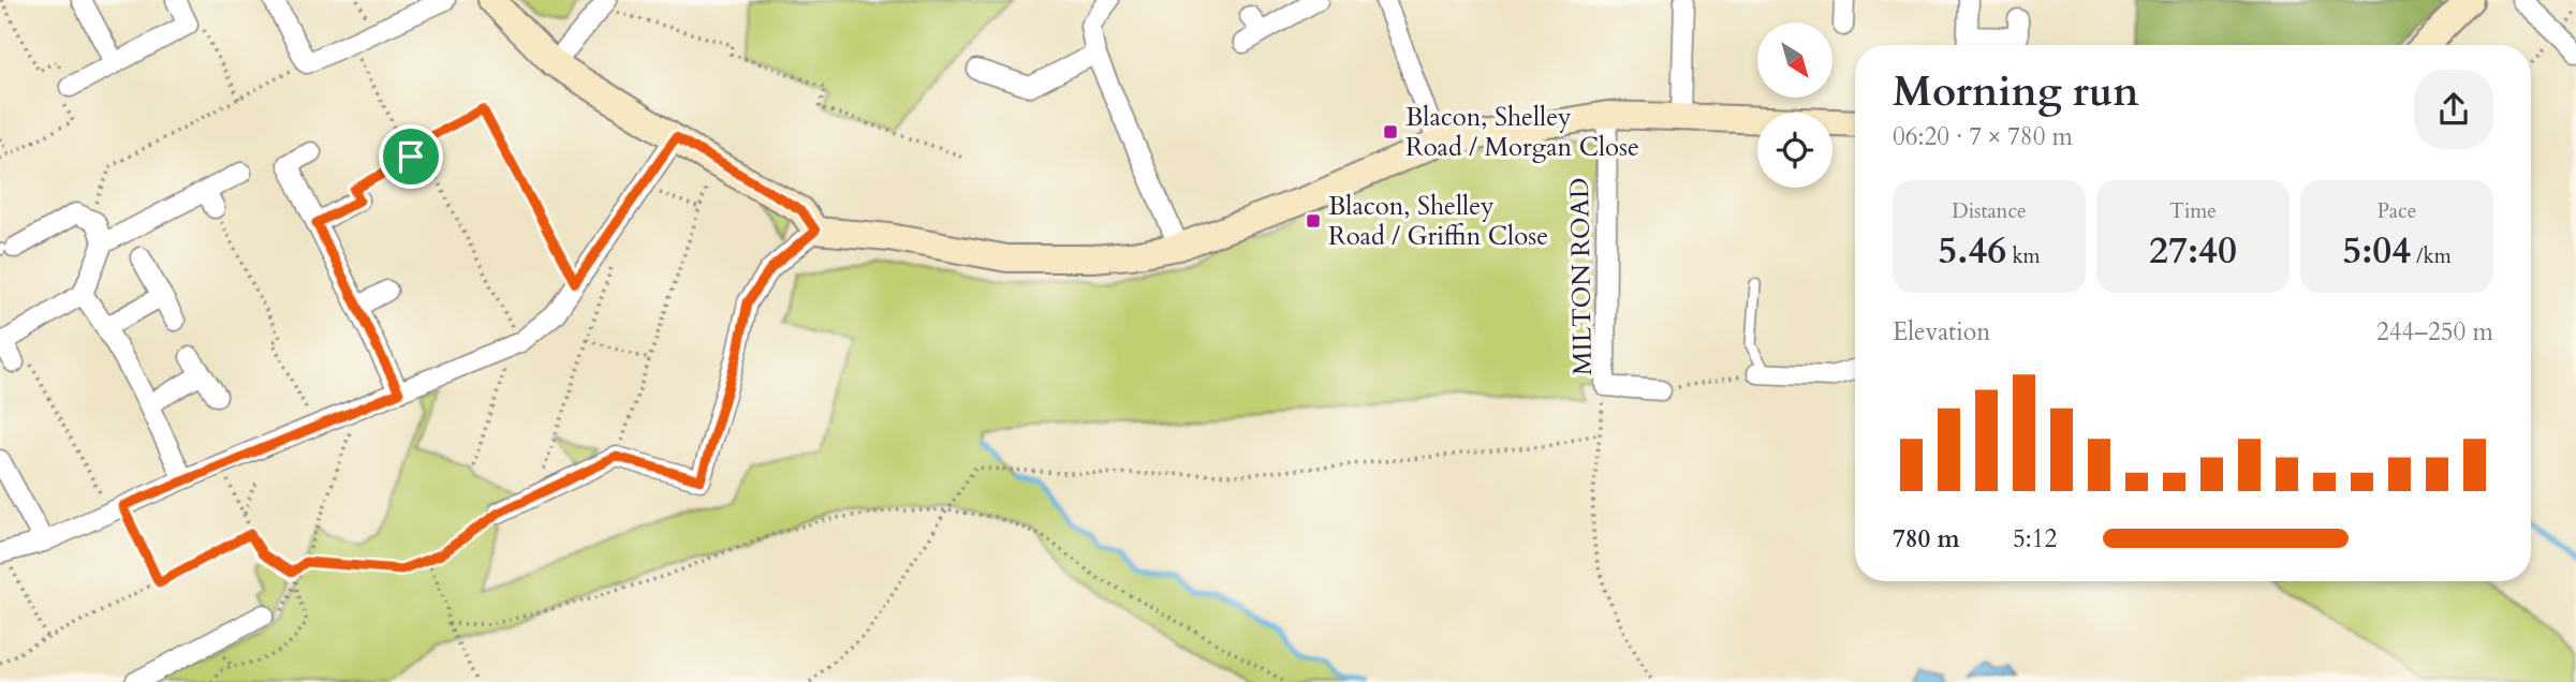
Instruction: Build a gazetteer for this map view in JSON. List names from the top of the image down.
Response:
{
  "streets": {
    "street": ["MILTON ROAD"]
  },
  "places": {
    "transit": ["Blacon, Shelley Road / Morgan Close", "Blacon, Shelley Road / Griffin Close"]
  },
  "north": "bottom right",
  "page": {
    "heading": ["Morning run", "06:20 · 7 × 780 m"],
    "stats": [
      ["Distance", "5.46 km"],
      ["Time", "27:40"],
      ["Pace", "5:04 /km"]
    ],
    "chart": ["Elevation", "244–250 m"],
    "list": [
      {
        "name": "780 m",
        "note": "5:12"
      }
    ]
  }
}
